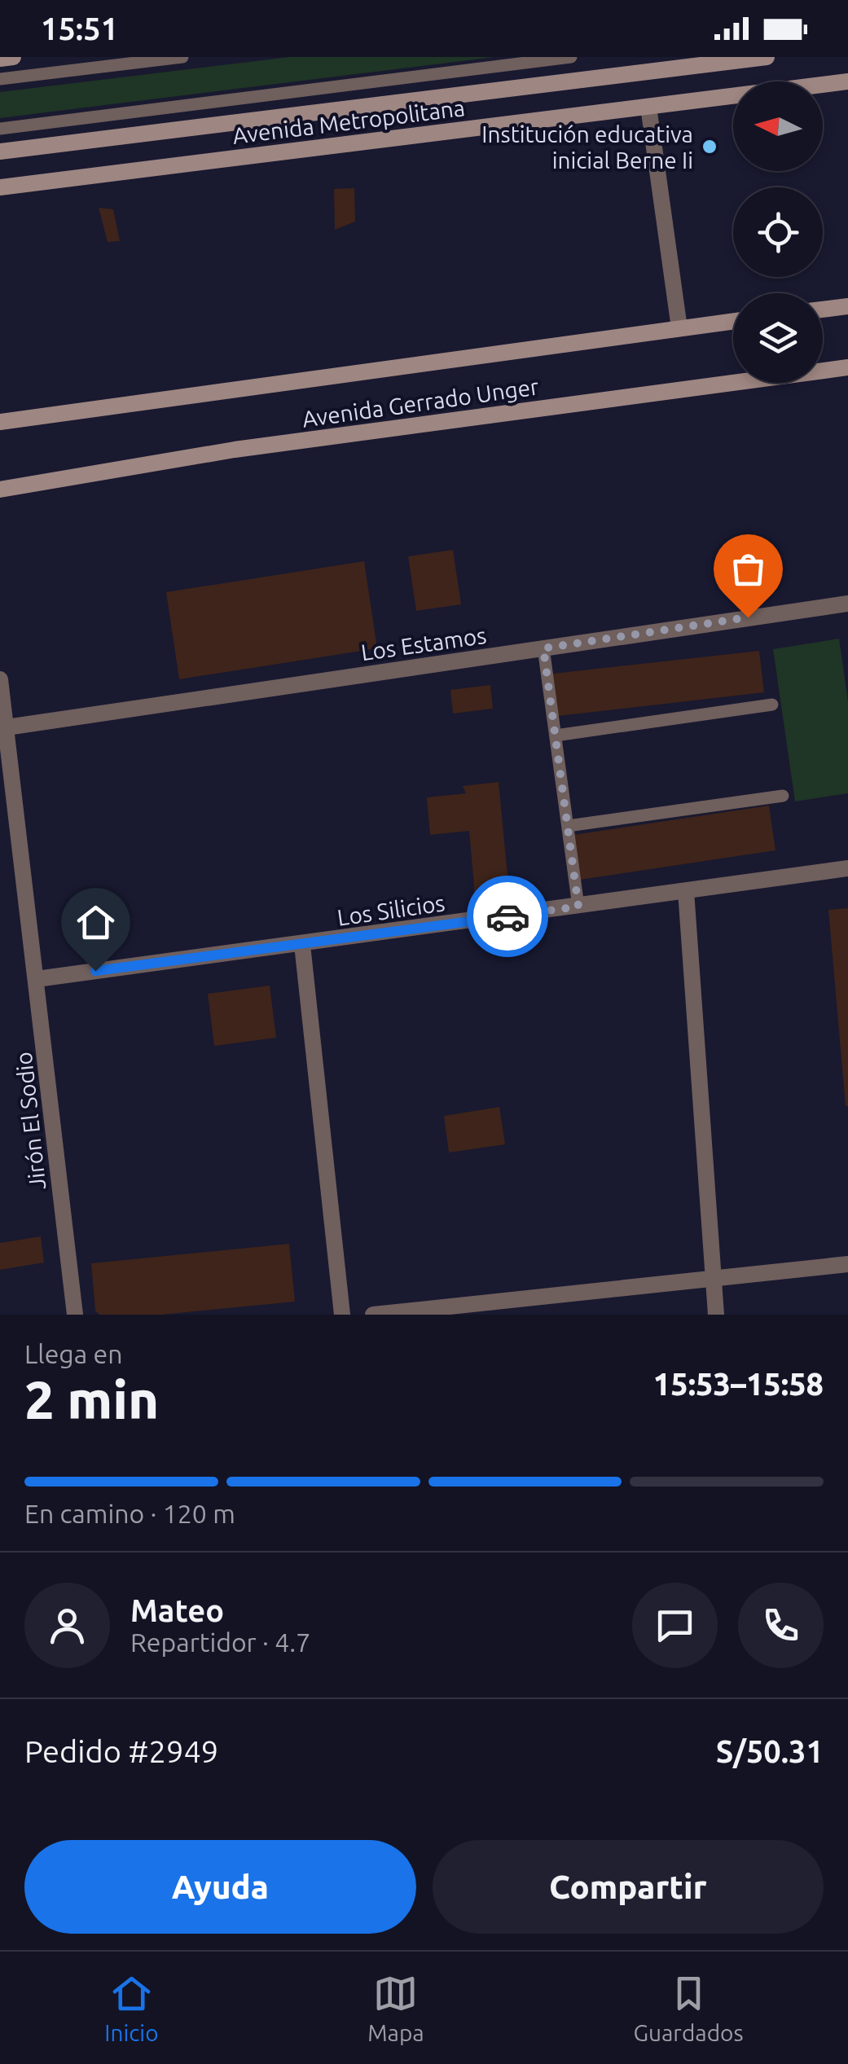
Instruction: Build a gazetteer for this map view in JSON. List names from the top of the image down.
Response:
{
  "streets": {
    "main road": ["Avenida Metropolitana", "Avenida Gerrado Unger"],
    "street": ["Los Estamos", "Los Silicios", "Jirón El Sodio"]
  },
  "crossings": [
    ["Los Estamos", "Jirón El Sodio"],
    ["Los Silicios", "Jirón El Sodio"]
  ],
  "places": ["Institución educativa inicial Berne Ii"],
  "north": "left",
  "page": {
    "status": "15:51",
    "heading": ["2 min", "Llega en", "15:53–15:58"],
    "panel": [
      "Mateo",
      "Repartidor · 4.7",
      "Pedido #2949",
      "S/50.31"
    ],
    "bar": "En camino · 120 m",
    "buttons": ["Ayuda", "Compartir"],
    "tabs": ["Inicio", "Mapa", "Guardados"]
  }
}
